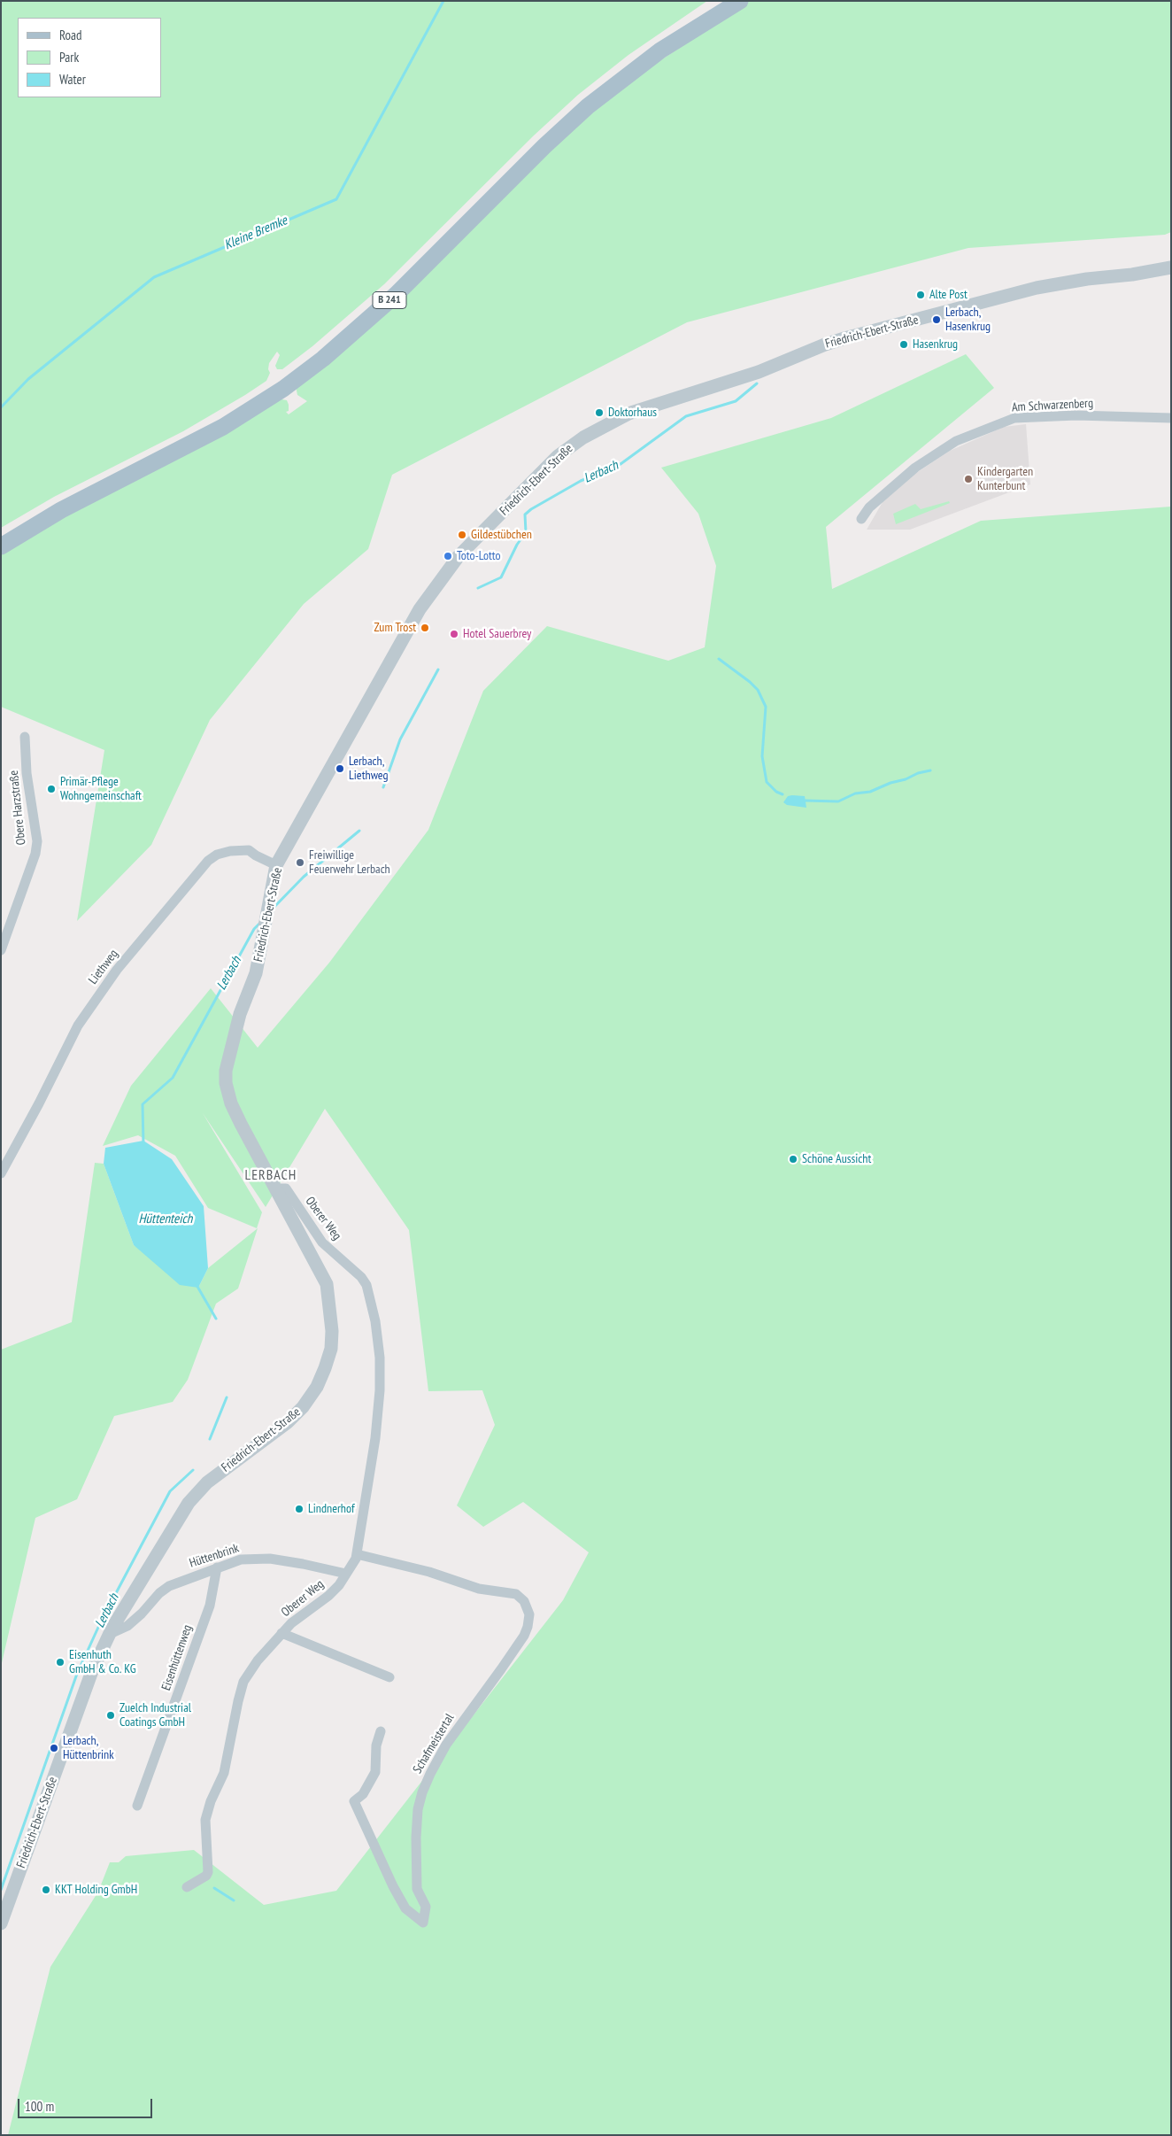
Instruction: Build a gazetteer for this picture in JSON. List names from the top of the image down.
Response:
{
  "streets": {
    "main road": ["B 241"],
    "street": [
      "Friedrich-Ebert-Straße",
      "Am Schwarzenberg",
      "Obere Harzstraße",
      "Liethweg",
      "Oberer Weg",
      "Hüttenbrink",
      "Eisenhüttenweg",
      "Schafmeistertal"
    ]
  },
  "crossings": [
    ["Friedrich-Ebert-Straße", "Liethweg"],
    ["Friedrich-Ebert-Straße", "Oberer Weg"],
    ["Friedrich-Ebert-Straße", "Hüttenbrink"],
    ["Oberer Weg", "Hüttenbrink"],
    ["Hüttenbrink", "Eisenhüttenweg"]
  ],
  "districts": ["LERBACH"],
  "water": ["Kleine Bremke", "Lerbach", "Hüttenteich"],
  "places": [
    "Alte Post",
    "Lerbach, Hasenkrug",
    "Hasenkrug",
    "Doktorhaus",
    "Kindergarten Kunterbunt",
    "Gildestübchen",
    "Toto-Lotto",
    "Zum Trost",
    "Hotel Sauerbrey",
    "Lerbach, Liethweg",
    "Primär-Pflege Wohngemeinschaft",
    "Freiwillige Feuerwehr Lerbach",
    "Schöne Aussicht",
    "Lindnerhof",
    "Eisenhuth GmbH & Co. KG",
    "Zuelch Industrial Coatings GmbH",
    "Lerbach, Hüttenbrink",
    "KKT Holding GmbH"
  ],
  "legend": ["Road", "Park", "Water"],
  "scale_bar": "100 m"
}
